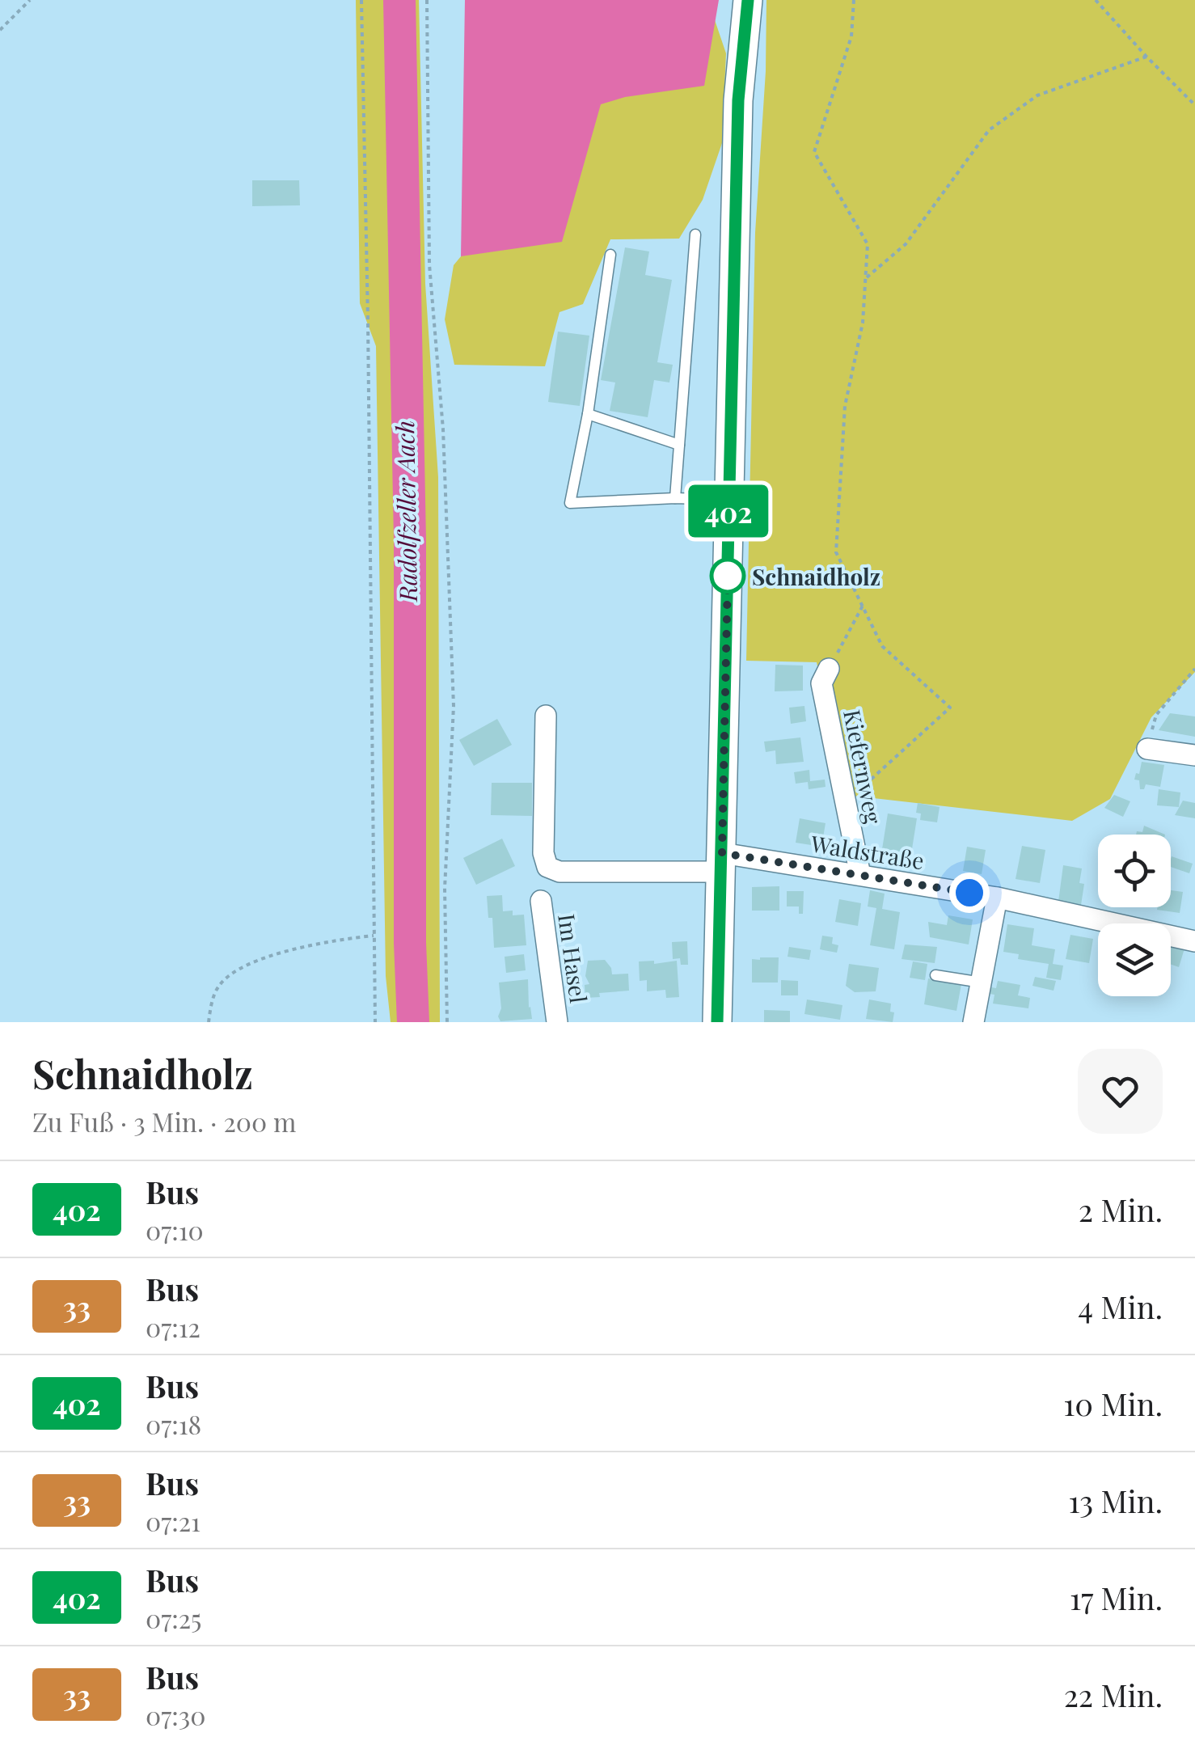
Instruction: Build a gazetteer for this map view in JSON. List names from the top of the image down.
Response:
{
  "streets": {
    "street": ["Kiefernweg", "Waldstraße", "Im Hasel"]
  },
  "crossings": [
    ["Kiefernweg", "Waldstraße"]
  ],
  "water": ["Radolfzeller Aach"],
  "places": ["Schnaidholz"],
  "lines": ["bus line 402"],
  "page": {
    "on_map": "402",
    "heading": ["Schnaidholz", "Zu Fuß · 3 Min. · 200 m"],
    "list": [
      {
        "mark": "402",
        "name": "Bus",
        "note": "07:10",
        "value": "2 Min."
      },
      {
        "mark": "33",
        "name": "Bus",
        "note": "07:12",
        "value": "4 Min."
      },
      {
        "mark": "402",
        "name": "Bus",
        "note": "07:18",
        "value": "10 Min."
      },
      {
        "mark": "33",
        "name": "Bus",
        "note": "07:21",
        "value": "13 Min."
      },
      {
        "mark": "402",
        "name": "Bus",
        "note": "07:25",
        "value": "17 Min."
      },
      {
        "mark": "33",
        "name": "Bus",
        "note": "07:30",
        "value": "22 Min."
      }
    ]
  }
}
